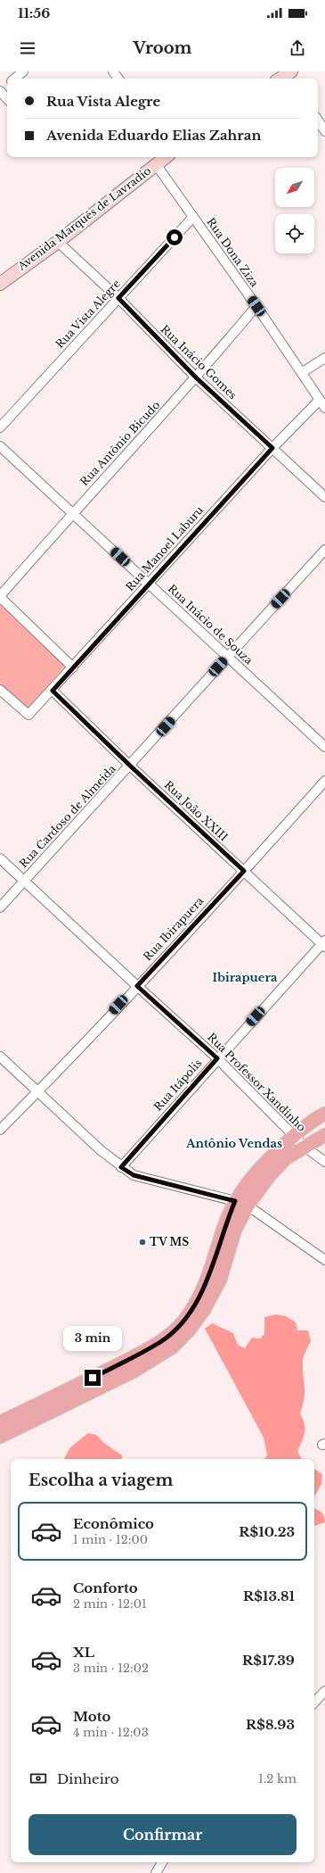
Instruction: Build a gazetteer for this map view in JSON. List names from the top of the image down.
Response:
{
  "streets": {
    "main road": ["Avenida Marquês de Lavradio"],
    "street": [
      "Rua Dona Ziza",
      "Rua Vista Alegre",
      "Rua Inácio Gomes",
      "Rua Antônio Bicudo",
      "Rua Manoel Laburu",
      "Rua Inácio de Souza",
      "Rua João XXIII",
      "Rua Cardoso de Almeida",
      "Rua Ibirapuera",
      "Rua Professor Xandinho",
      "Rua Itápolis"
    ]
  },
  "crossings": [
    ["Avenida Marquês de Lavradio", "Rua Dona Ziza"],
    ["Avenida Marquês de Lavradio", "Rua Inácio Gomes"],
    ["Rua Dona Ziza", "Rua Vista Alegre"],
    ["Rua Dona Ziza", "Rua Antônio Bicudo"],
    ["Rua Dona Ziza", "Rua Manoel Laburu"],
    ["Rua Vista Alegre", "Rua Inácio Gomes"],
    ["Rua Inácio Gomes", "Rua Antônio Bicudo"],
    ["Rua Inácio Gomes", "Rua Manoel Laburu"],
    ["Rua Antônio Bicudo", "Rua Inácio de Souza"],
    ["Rua Manoel Laburu", "Rua Inácio de Souza"],
    ["Rua Manoel Laburu", "Rua João XXIII"],
    ["Rua Inácio de Souza", "Rua Cardoso de Almeida"],
    ["Rua João XXIII", "Rua Cardoso de Almeida"],
    ["Rua João XXIII", "Rua Ibirapuera"],
    ["Rua João XXIII", "Rua Itápolis"],
    ["Rua Cardoso de Almeida", "Rua Professor Xandinho"],
    ["Rua Ibirapuera", "Rua Professor Xandinho"],
    ["Rua Professor Xandinho", "Rua Itápolis"]
  ],
  "districts": ["Ibirapuera", "Antônio Vendas"],
  "places": ["TV MS"],
  "north": "bottom left",
  "page": {
    "status": "11:56",
    "header": "Vroom",
    "banner": ["Rua Vista Alegre", "Avenida Eduardo Elias Zahran"],
    "bubble": "3 min",
    "heading": "Escolha a viagem",
    "list": [
      {
        "name": "Econômico",
        "note": "1 min · 12:00",
        "value": "R$10.23"
      },
      {
        "name": "Conforto",
        "note": "2 min · 12:01",
        "value": "R$13.81"
      },
      {
        "name": "XL",
        "note": "3 min · 12:02",
        "value": "R$17.39"
      },
      {
        "name": "Moto",
        "note": "4 min · 12:03",
        "value": "R$8.93"
      }
    ],
    "pay": ["Dinheiro", "1.2 km"],
    "buttons": "Confirmar"
  }
}
